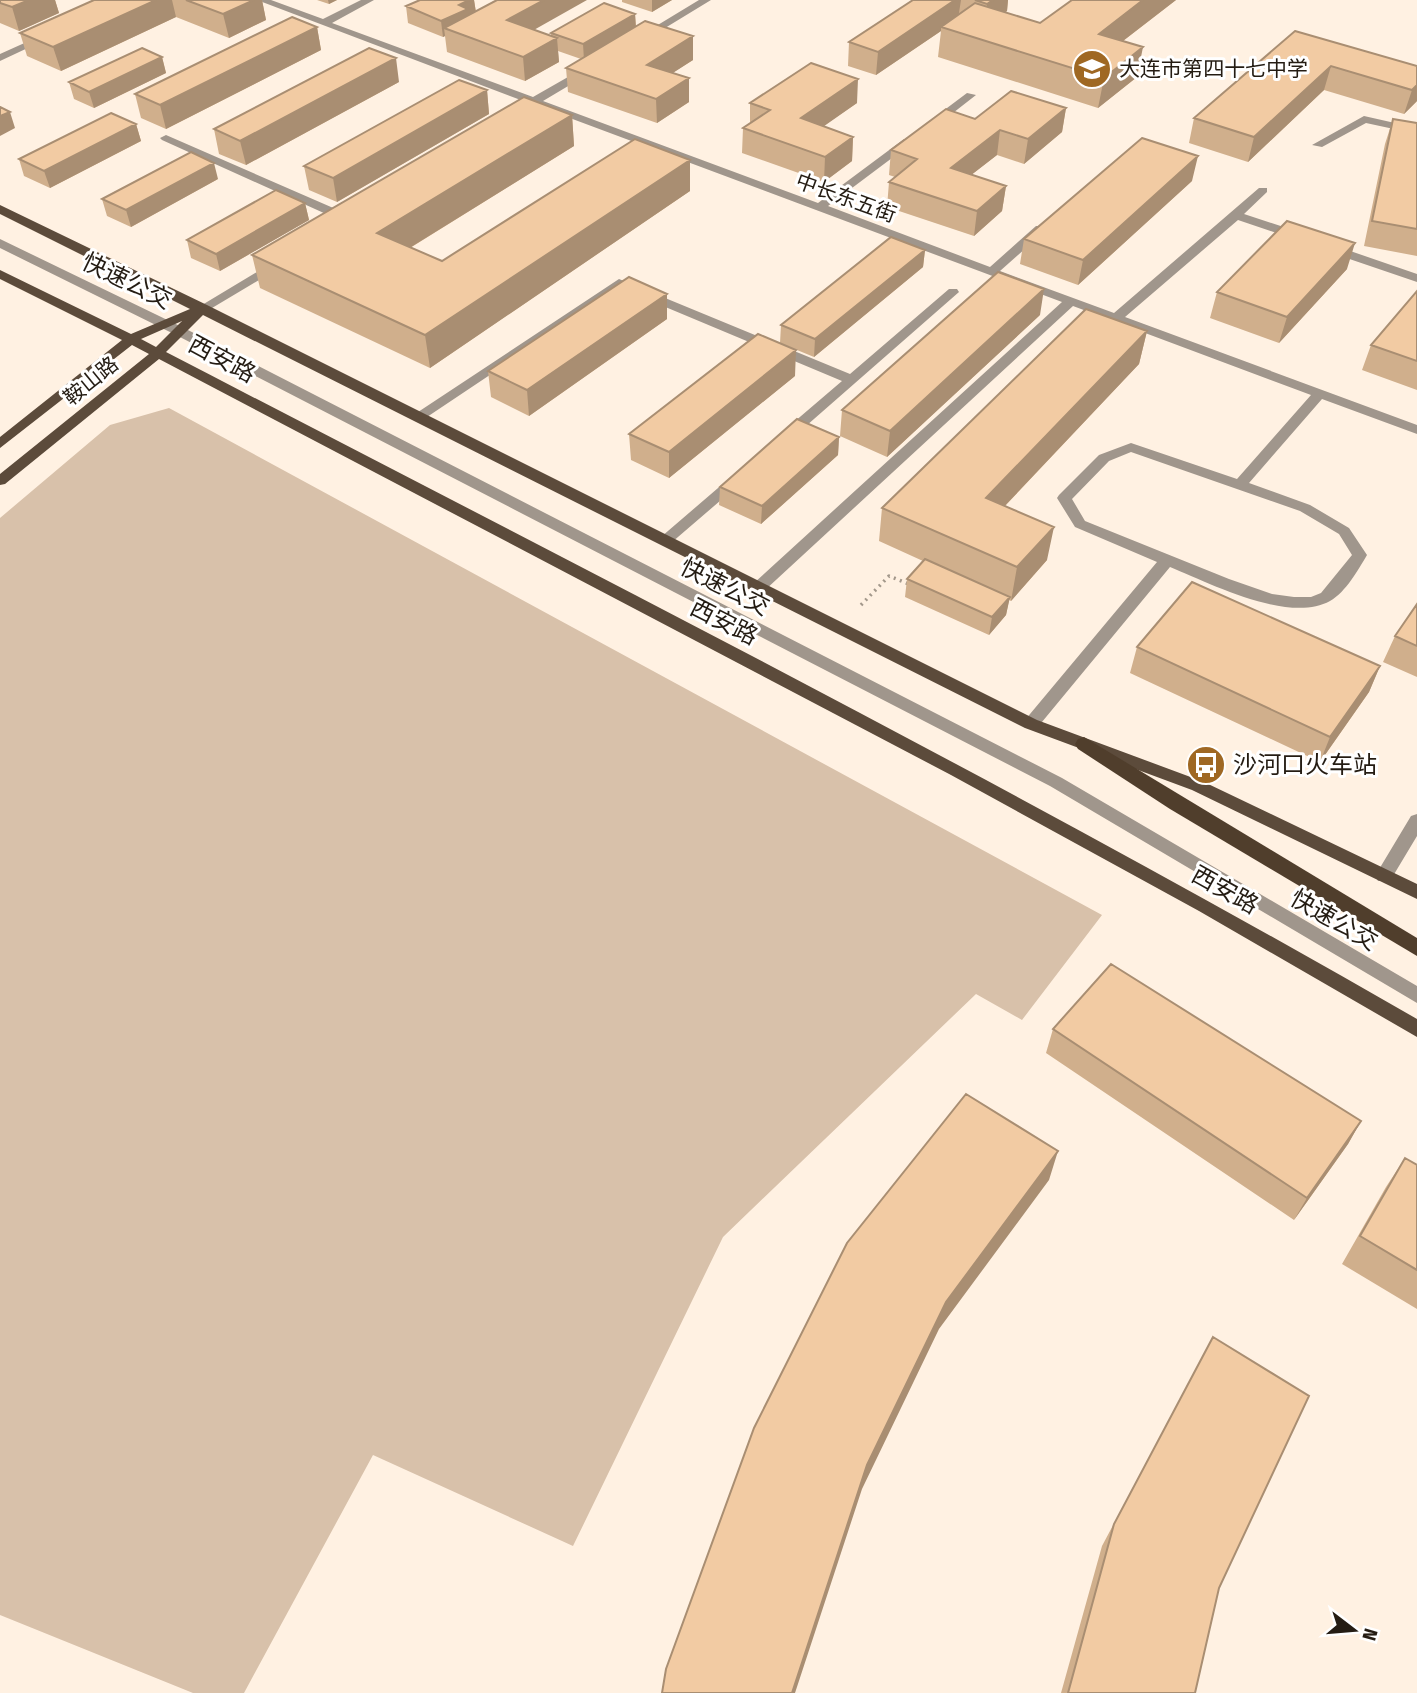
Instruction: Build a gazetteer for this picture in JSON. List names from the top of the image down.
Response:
{
  "streets": {
    "main road": ["西安路", "鞍山路"],
    "street": ["中长东五街", "快速公交"]
  },
  "crossings": [
    ["快速公交", "鞍山路"],
    ["西安路", "鞍山路"]
  ],
  "places": {
    "school or university": ["大连市第四十七中学"],
    "bus stop": ["沙河口火车站"]
  },
  "north": "right"
}
